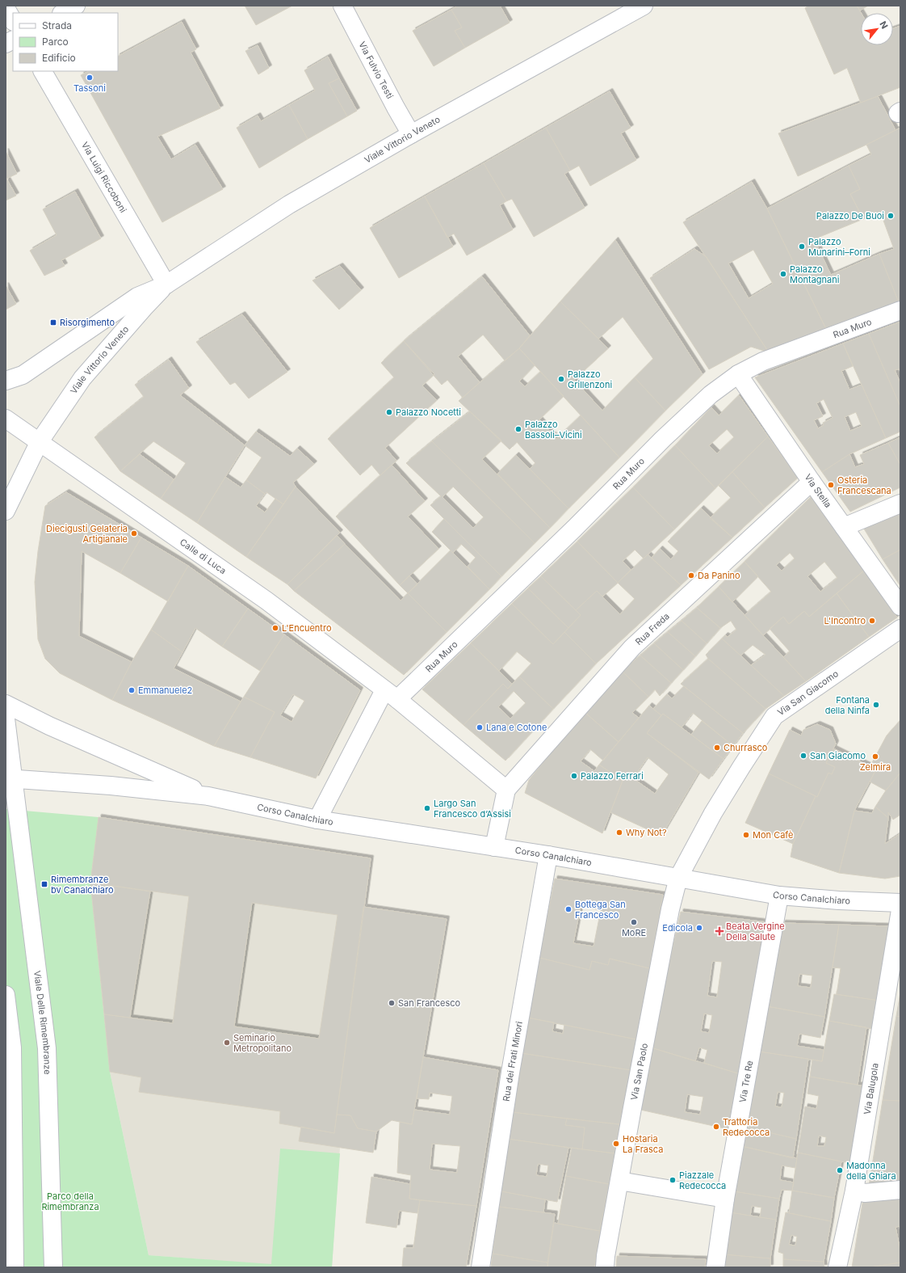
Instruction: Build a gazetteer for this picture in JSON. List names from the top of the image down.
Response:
{
  "streets": {
    "street": [
      "Via Fulvio Testi",
      "Viale Vittorio Veneto",
      "Via Luigi Riccoboni",
      "Rua Muro",
      "Via Stella",
      "Calle di Luca",
      "Rua Freda",
      "Via San Giacomo",
      "Corso Canalchiaro",
      "Viale Delle Rimembranze",
      "Rua dei Frati Minori",
      "Via San Paolo",
      "Via Tre Re",
      "Via Balugola"
    ]
  },
  "crossings": [
    ["Via Fulvio Testi", "Viale Vittorio Veneto"],
    ["Viale Vittorio Veneto", "Via Luigi Riccoboni"],
    ["Viale Vittorio Veneto", "Calle di Luca"],
    ["Rua Muro", "Via Stella"],
    ["Rua Muro", "Calle di Luca"],
    ["Via Stella", "Rua Freda"],
    ["Via San Giacomo", "Corso Canalchiaro"],
    ["Via San Giacomo", "Via San Paolo"],
    ["Corso Canalchiaro", "Viale Delle Rimembranze"],
    ["Corso Canalchiaro", "Rua dei Frati Minori"],
    ["Corso Canalchiaro", "Via San Paolo"],
    ["Corso Canalchiaro", "Via Tre Re"]
  ],
  "parks": ["Parco della Rimembranza"],
  "places": {
    "other": [
      "Tassoni",
      "Palazzo De Buoi",
      "Palazzo Munarini–Forni",
      "Palazzo Montagnani",
      "Palazzo Grillenzoni",
      "Palazzo Nocetti",
      "Palazzo Bassoli–Vicini",
      "Osteria Francescana",
      "Diecigusti Gelateria Artigianale",
      "Da Panino",
      "L'Incontro",
      "L'Encuentro",
      "Emmanuele2",
      "Fontana della Ninfa",
      "Lana e Cotone",
      "Churrasco",
      "San Giacomo",
      "Zelmira",
      "Palazzo Ferrari",
      "Largo San Francesco d’Assisi",
      "Why Not?",
      "Mon Cafè",
      "Bottega San Francesco",
      "MoRE",
      "Edicola",
      "San Francesco",
      "Seminario Metropolitano",
      "Trattoria Redecocca",
      "Hostaria La Frasca",
      "Madonna della Ghiara",
      "Piazzale Redecocca"
    ],
    "transit": ["Risorgimento", "Rimembranze bv Canalchiaro"],
    "health": ["Beata Vergine Della Salute"]
  },
  "legend": ["Strada", "Parco", "Edificio"],
  "north": "top right"
}
